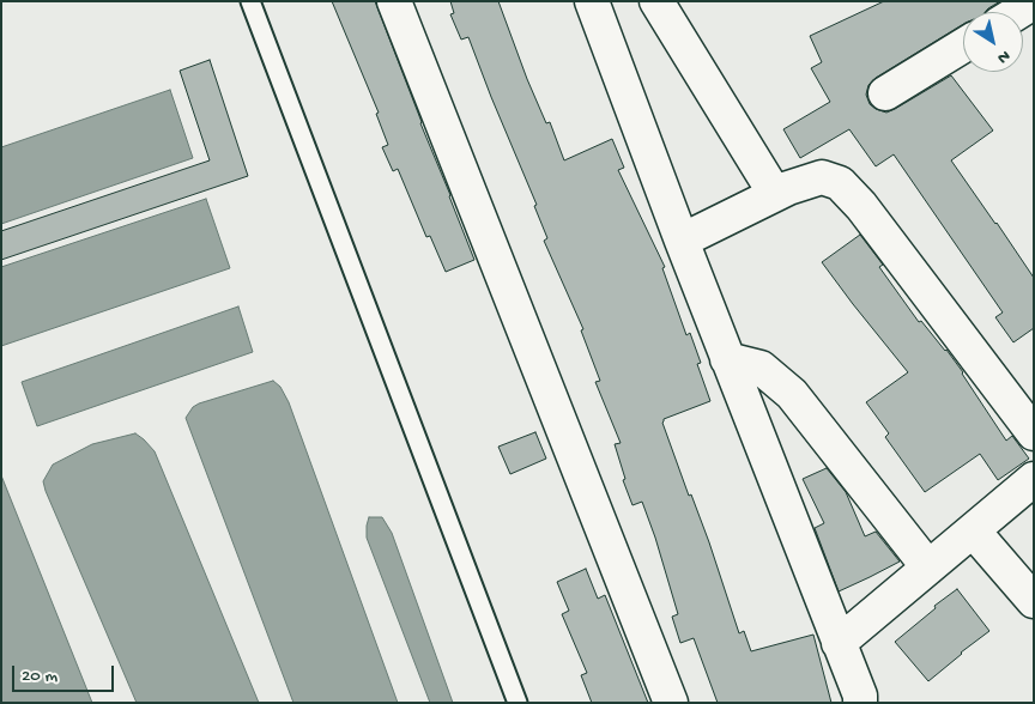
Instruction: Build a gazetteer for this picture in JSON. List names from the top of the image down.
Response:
{
  "scale_bar": "20 m",
  "north": "bottom right"
}
